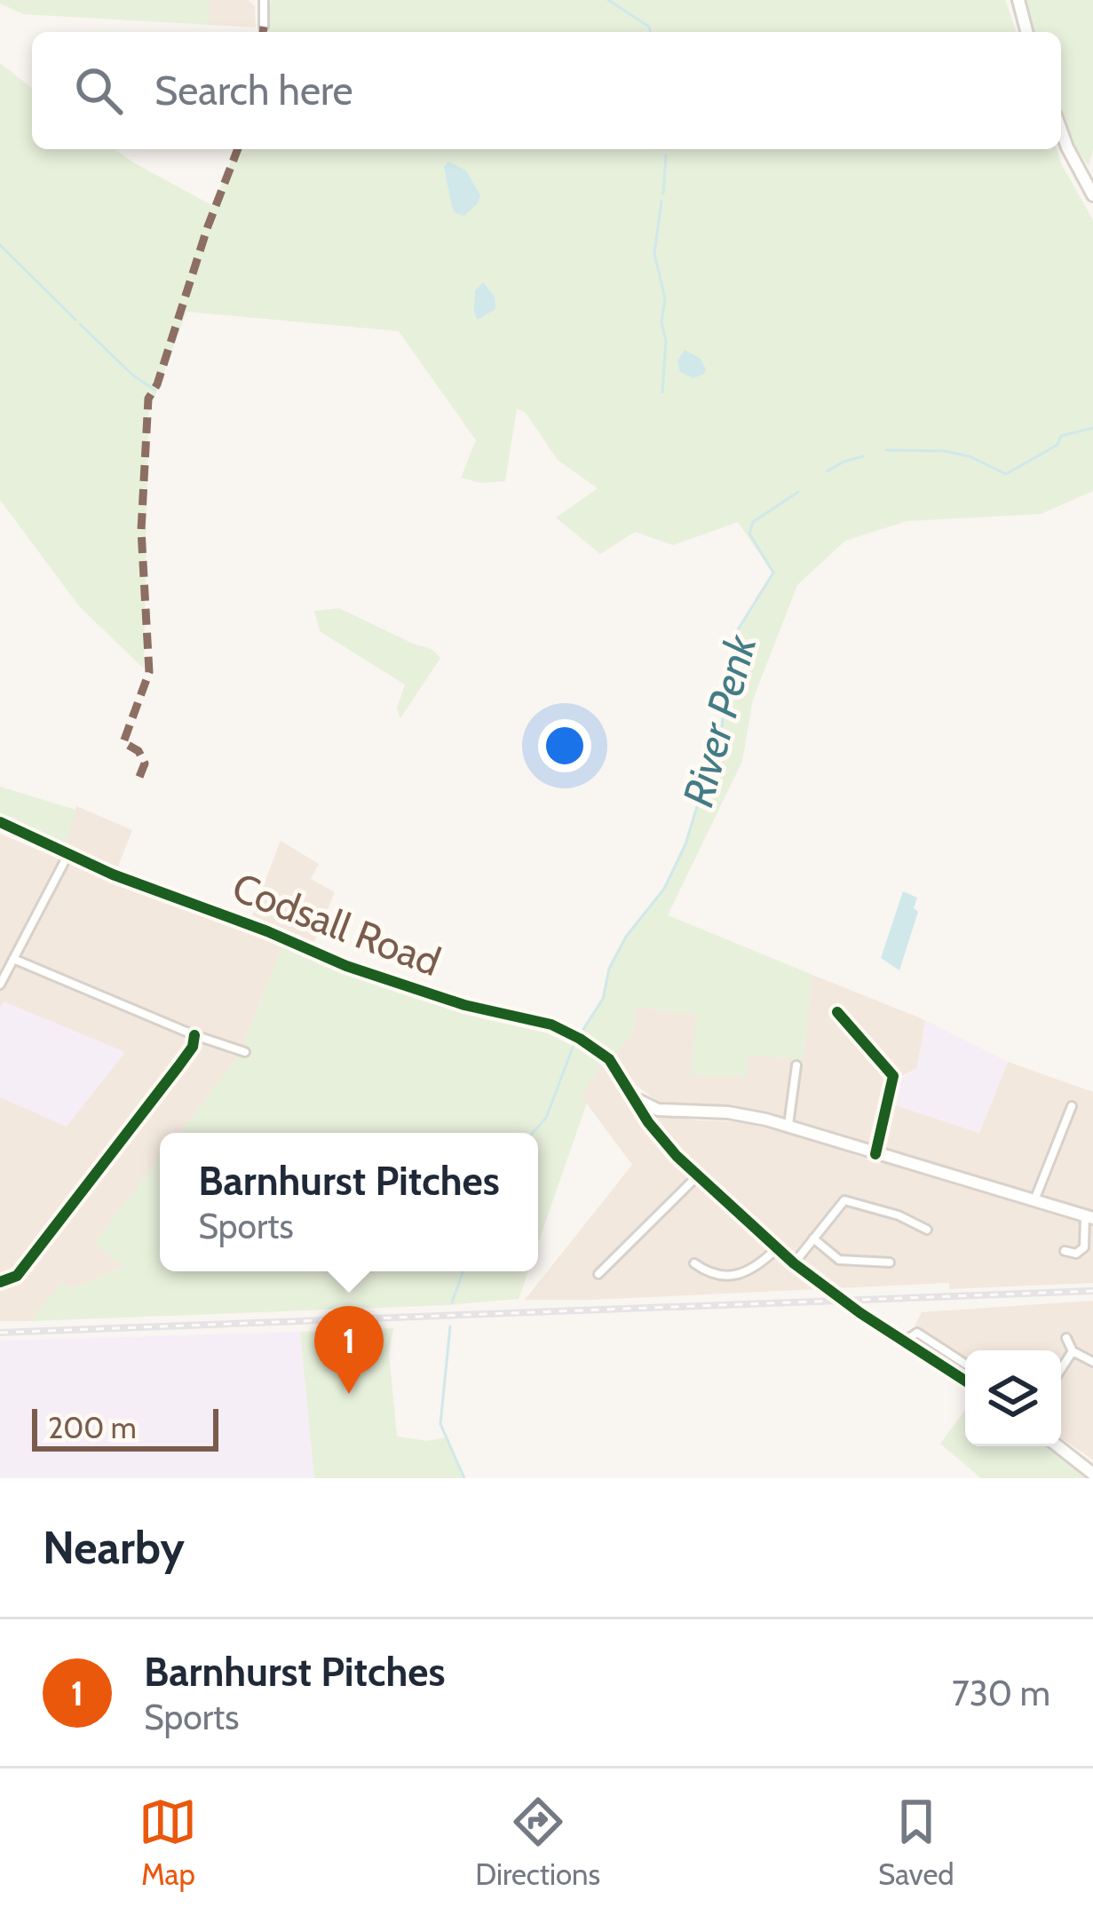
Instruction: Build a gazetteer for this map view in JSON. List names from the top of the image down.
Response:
{
  "streets": {
    "street": ["Codsall Road"]
  },
  "water": ["River Penk"],
  "scale_bar": "200 m",
  "page": {
    "search": "Search here",
    "popup": ["Barnhurst Pitches", "Sports"],
    "pins": "1",
    "scale": "200 m",
    "heading": "Nearby",
    "list": [
      {
        "mark": "1",
        "name": "Barnhurst Pitches",
        "note": "Sports",
        "value": "730 m"
      }
    ],
    "nav": ["Map", "Directions", "Saved"]
  }
}
